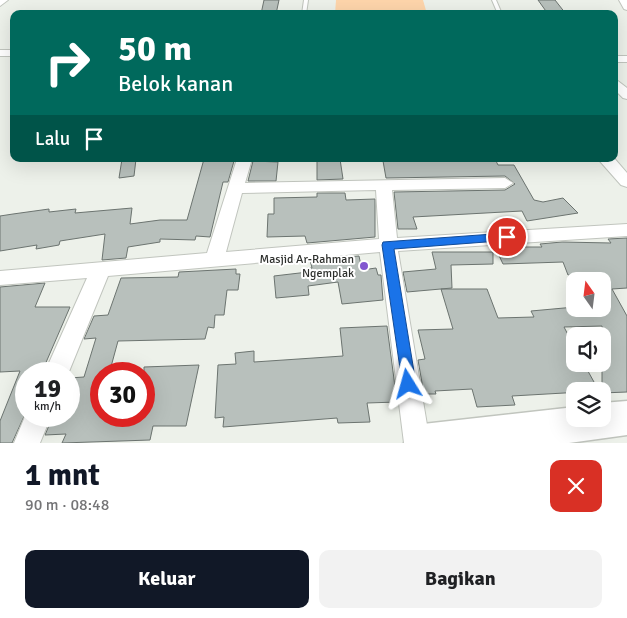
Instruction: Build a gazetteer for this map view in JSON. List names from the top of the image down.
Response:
{
  "places": ["Masjid Ar-Rahman Ngemplak"],
  "north": "top",
  "page": {
    "turn": ["50 m", "Belok kanan"],
    "then": "Lalu",
    "speed": "19 km/h",
    "limit": "30",
    "heading": ["1 mnt", "90 m · 08:48"],
    "buttons": ["Keluar", "Bagikan"]
  }
}
